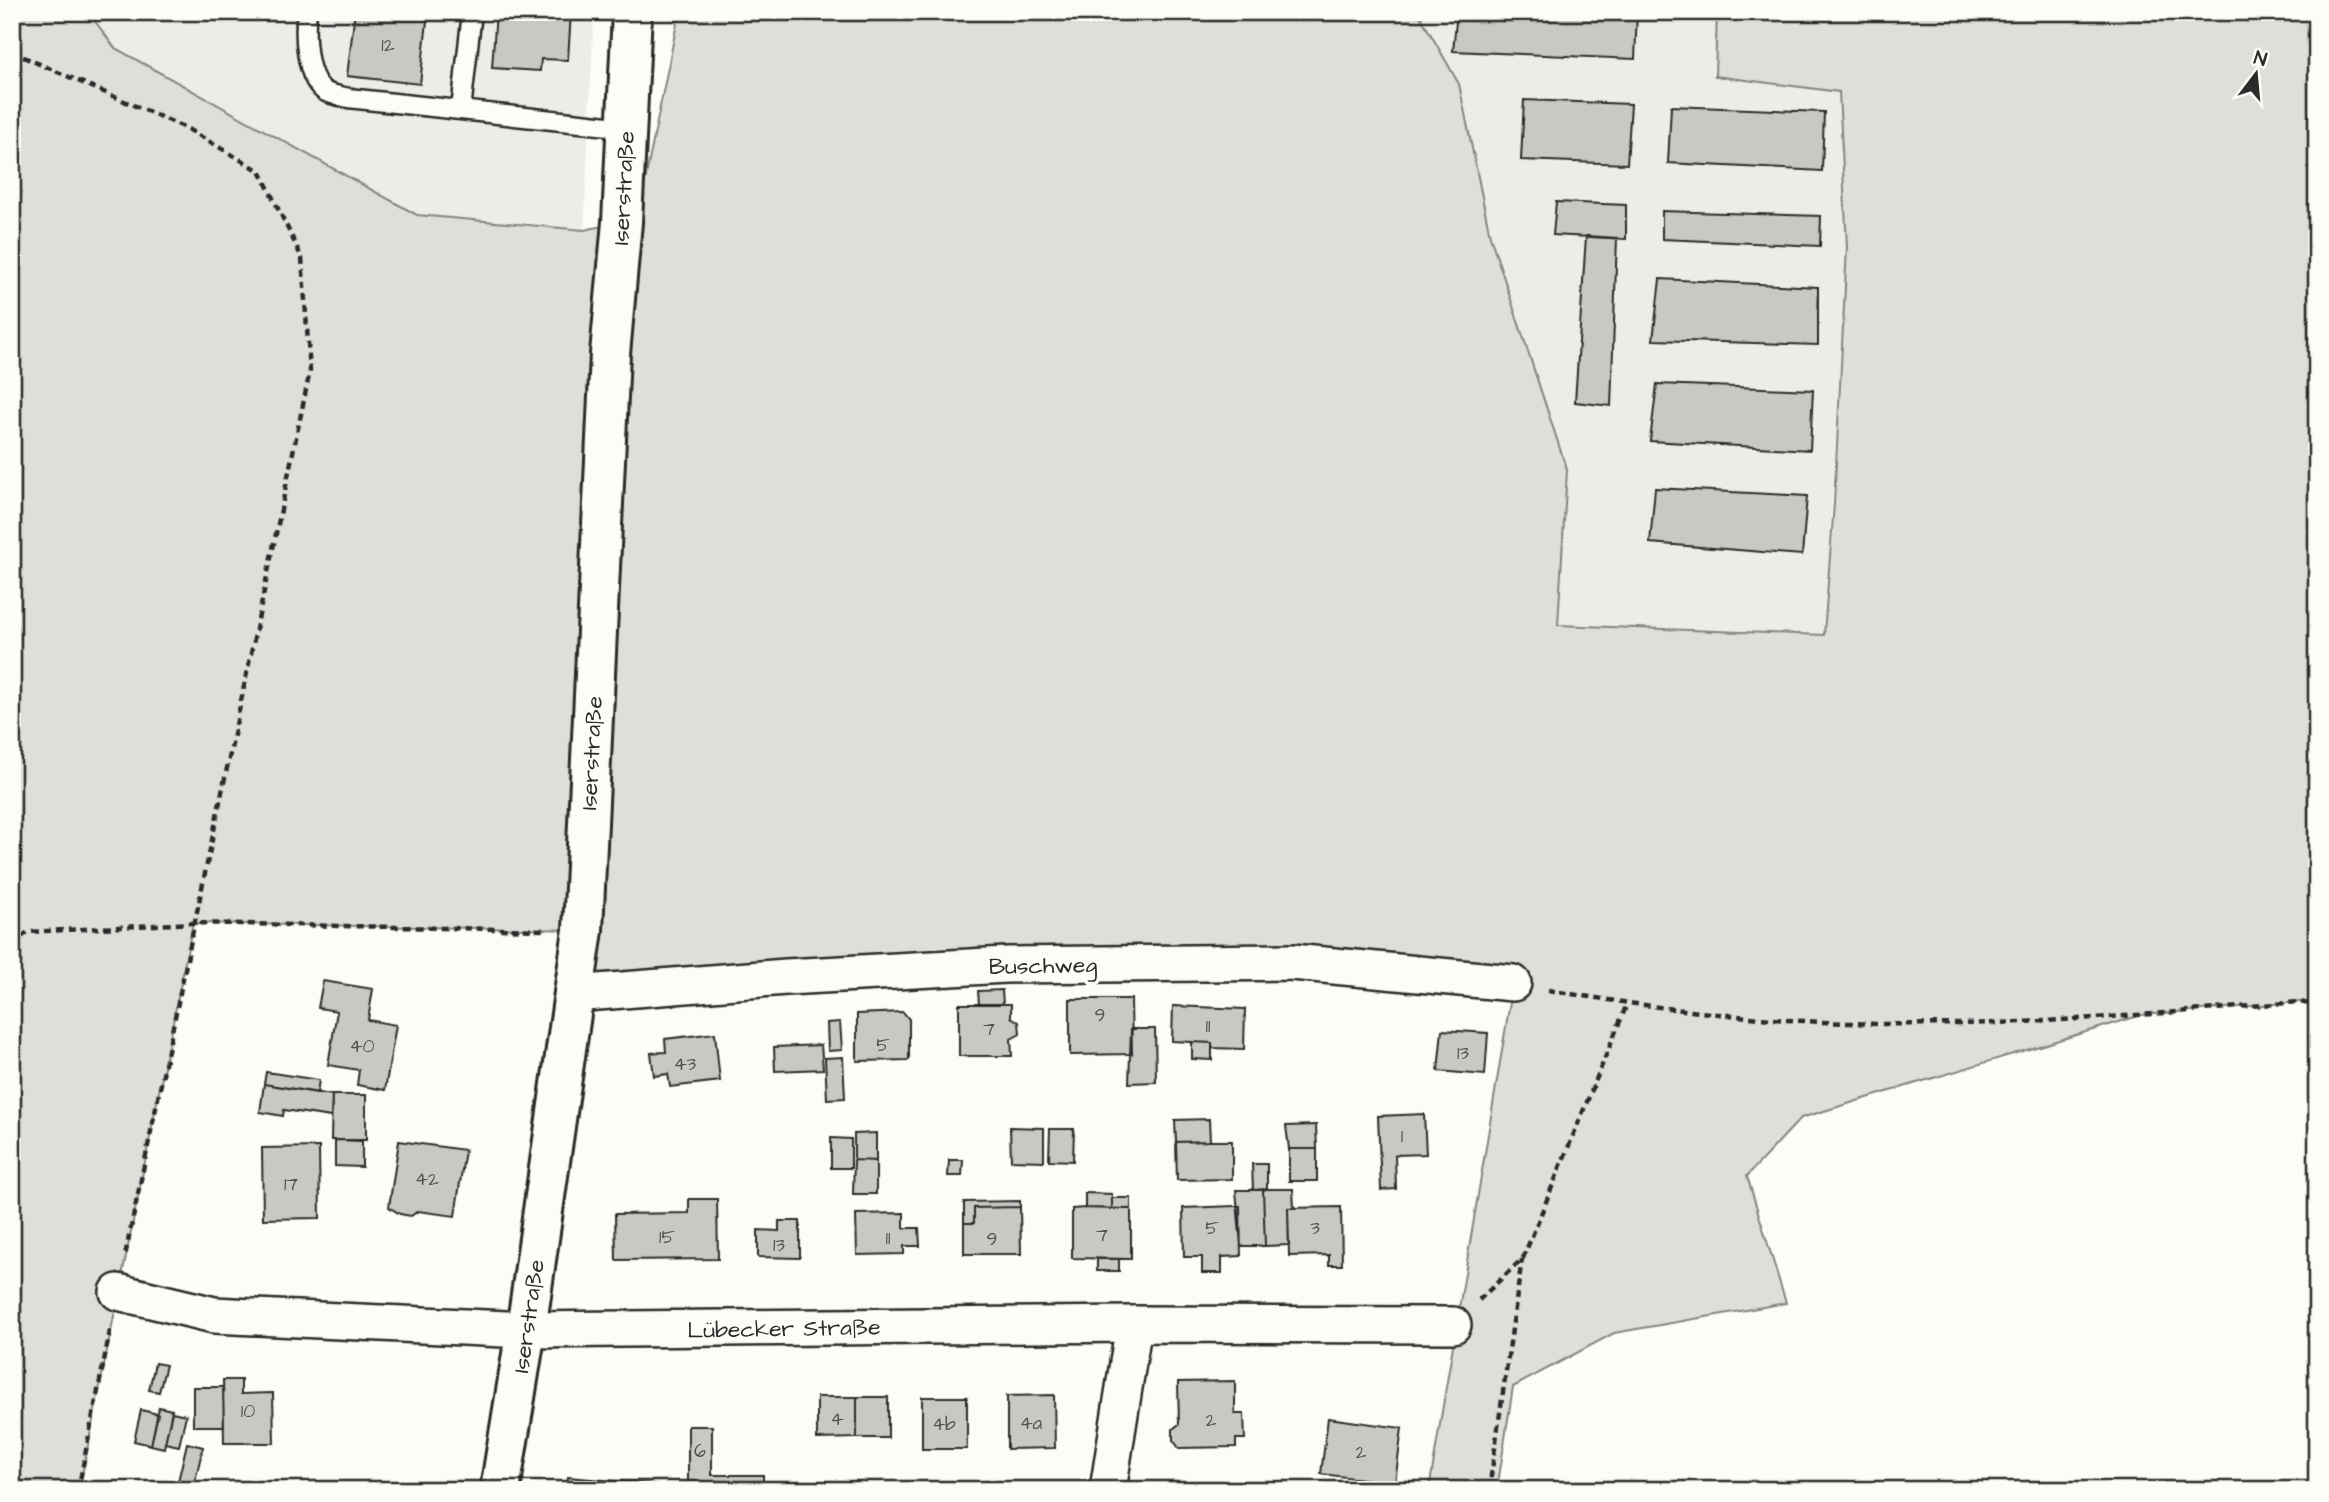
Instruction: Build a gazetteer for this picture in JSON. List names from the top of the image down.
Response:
{
  "streets": {
    "street": ["Iserstraße", "Buschweg", "Lübecker Straße"]
  },
  "crossings": [
    ["Iserstraße", "Buschweg"],
    ["Iserstraße", "Lübecker Straße"]
  ],
  "house_numbers": [
    "12",
    "9",
    "11",
    "7",
    "5",
    "40",
    "13",
    "43",
    "1",
    "42",
    "17",
    "5",
    "3",
    "7",
    "15",
    "11",
    "9",
    "13",
    "10",
    "4",
    "2",
    "4a",
    "4b",
    "6",
    "2"
  ],
  "north": "top"
}
